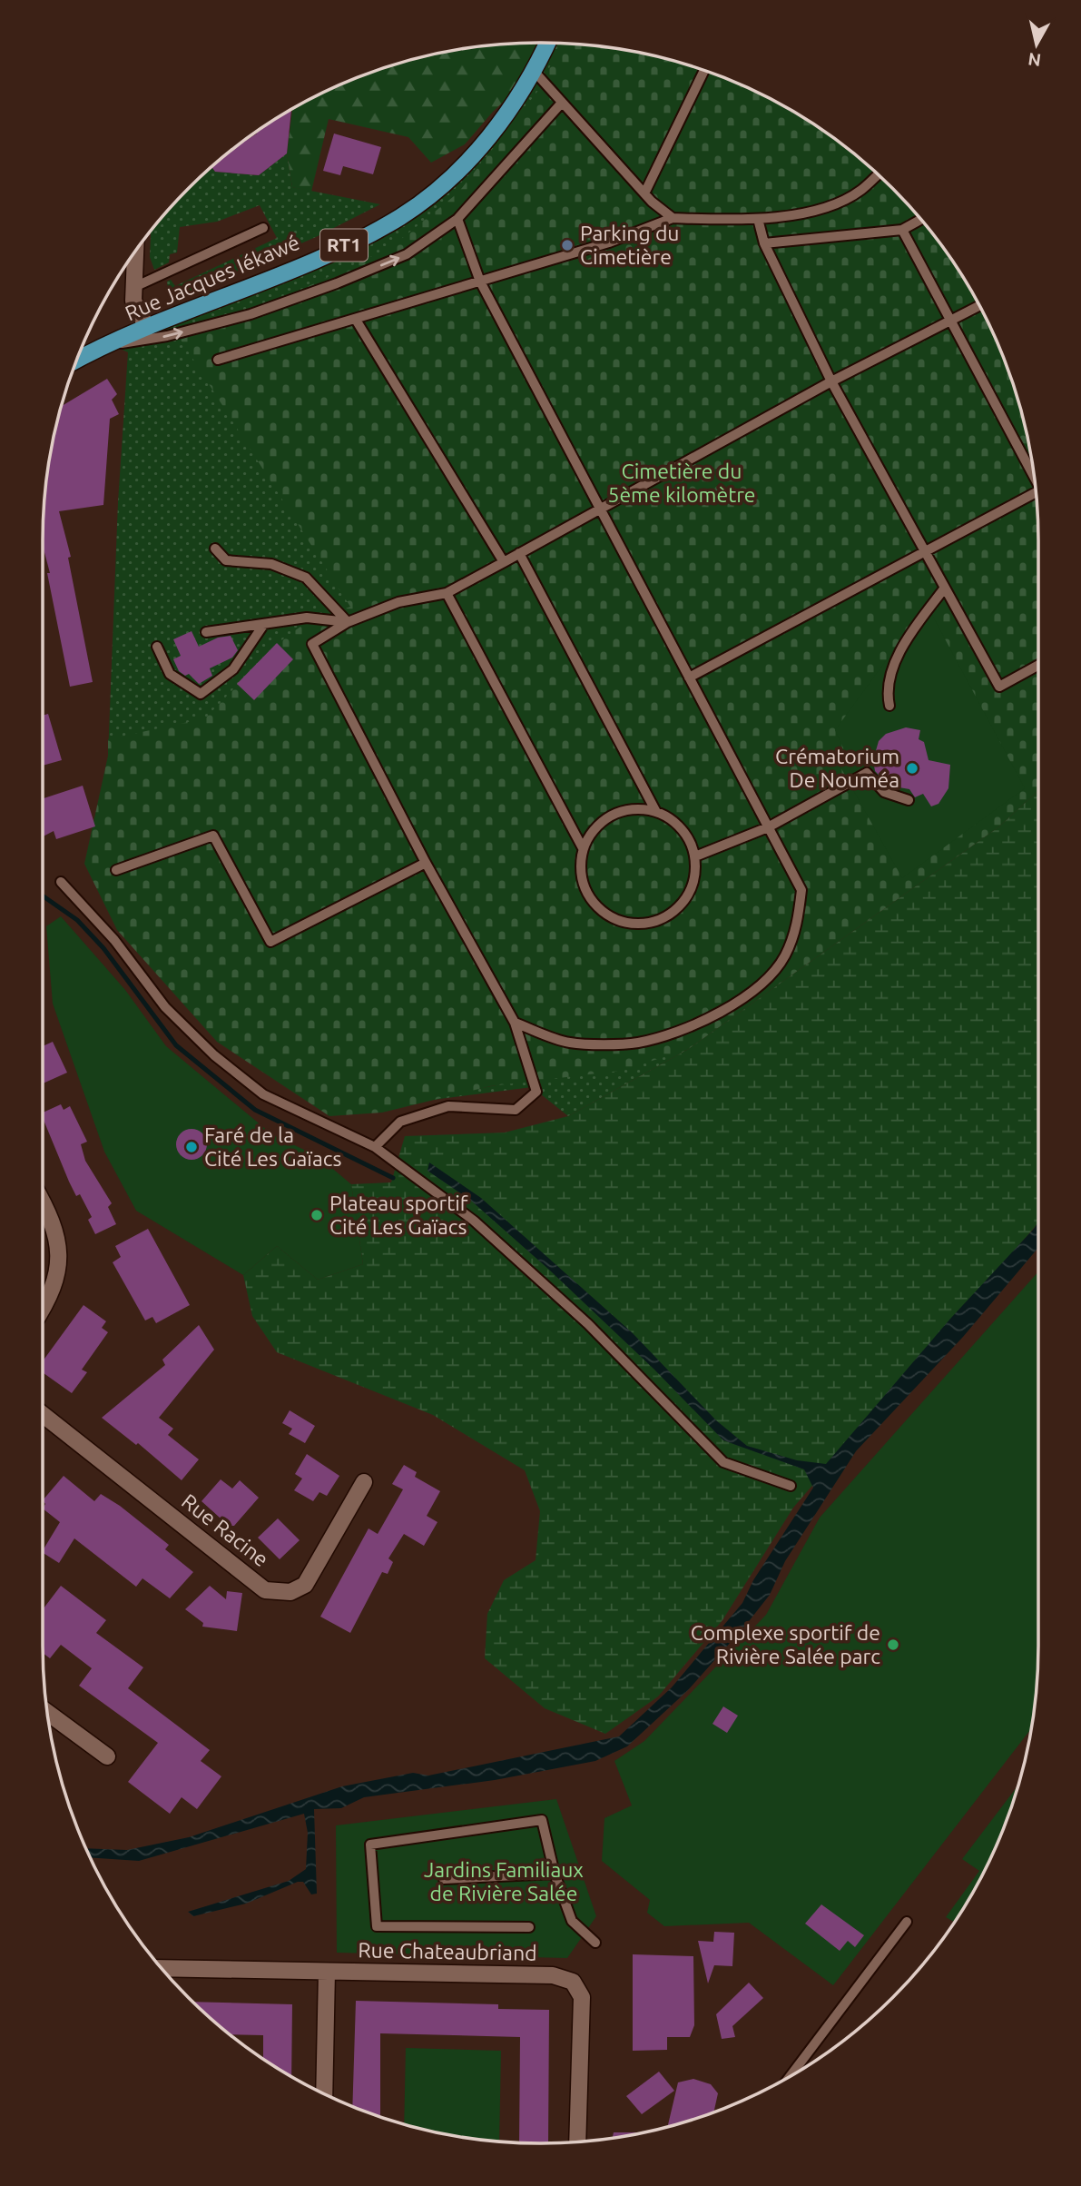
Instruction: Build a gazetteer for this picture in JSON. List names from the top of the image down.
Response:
{
  "streets": {
    "main road": ["RT1", "Rue Jacques Iékawé"],
    "street": ["Rue Racine", "Rue Chateaubriand"]
  },
  "parks": ["Cimetière du 5ème kilomètre", "Jardins Familiaux de Rivière Salée"],
  "places": [
    "Parking du Cimetière",
    "Crématorium De Nouméa",
    "Faré de la Cité Les Gaïacs",
    "Plateau sportif Cité Les Gaïacs",
    "Complexe sportif de Rivière Salée parc"
  ],
  "north": "bottom"
}
